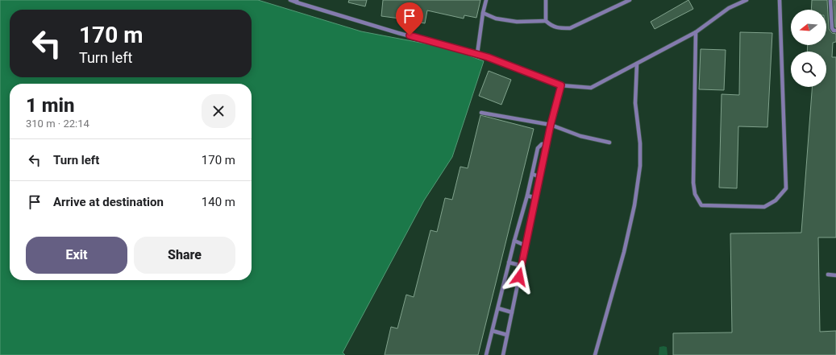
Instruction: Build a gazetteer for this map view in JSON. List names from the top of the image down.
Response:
{
  "north": "left",
  "page": {
    "turn": ["170 m", "Turn left"],
    "heading": ["1 min", "310 m · 22:14"],
    "list": [
      {
        "name": "Turn left",
        "value": "170 m"
      },
      {
        "name": "Arrive at destination",
        "value": "140 m"
      }
    ],
    "buttons": ["Exit", "Share"]
  }
}
